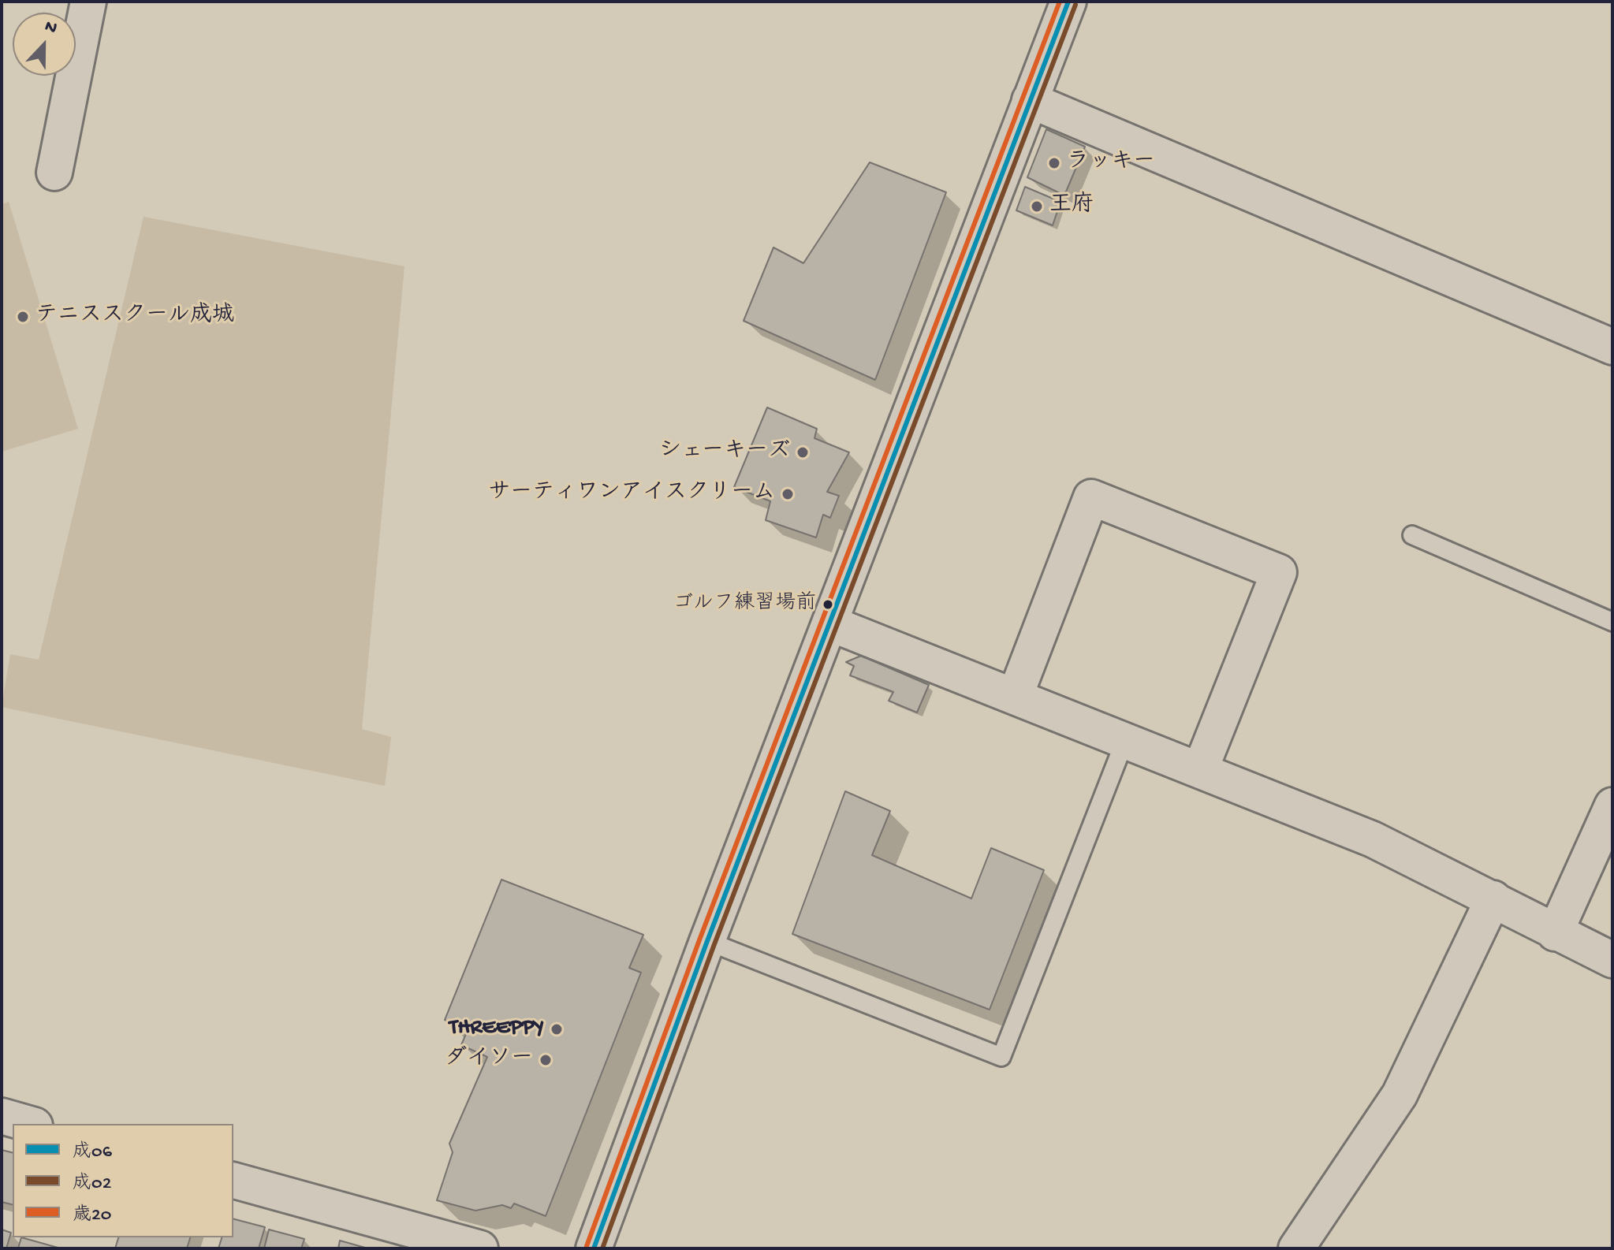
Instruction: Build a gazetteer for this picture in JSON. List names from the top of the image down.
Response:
{
  "places": [
    "ラッキー",
    "王府",
    "テニススクール成城",
    "シェーキーズ",
    "サーティワンアイスクリーム",
    "ゴルフ練習場前",
    "THREEPPY",
    "ダイソー"
  ],
  "lines": ["transit line 成06", "transit line 歳20", "transit line 成02"],
  "legend": ["成06", "成02", "歳20"],
  "north": "top"
}
